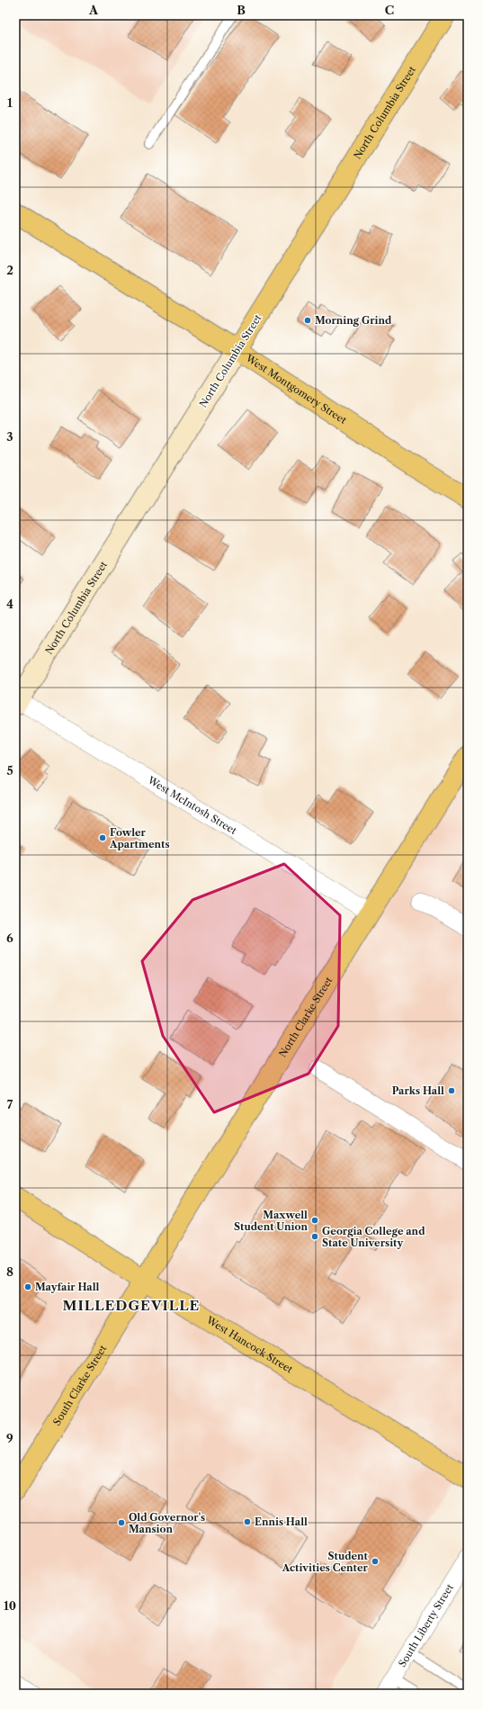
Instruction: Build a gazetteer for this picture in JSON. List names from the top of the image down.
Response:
{
  "streets": {
    "main road": [
      "North Columbia Street",
      "West Montgomery Street",
      "North Clarke Street",
      "West Hancock Street",
      "South Clarke Street"
    ],
    "street": ["West McIntosh Street", "South Liberty Street"]
  },
  "crossings": [
    ["North Columbia Street", "West Montgomery Street"],
    ["North Columbia Street", "West McIntosh Street"],
    ["West McIntosh Street", "North Clarke Street"],
    ["North Clarke Street", "West Hancock Street"],
    ["North Clarke Street", "South Clarke Street"],
    ["West Hancock Street", "South Clarke Street"]
  ],
  "districts": ["MILLEDGEVILLE"],
  "places": [
    "Morning Grind",
    "Fowler Apartments",
    "Parks Hall",
    "Maxwell Student Union",
    "Georgia College and State University",
    "Mayfair Hall",
    "Ennis Hall",
    "Old Governor's Mansion",
    "Student Activities Center"
  ],
  "grid": {
    "columns": ["A", "B", "C"],
    "rows": [
      "1",
      "2",
      "3",
      "4",
      "5",
      "6",
      "7",
      "8",
      "9",
      "10"
    ]
  }
}
